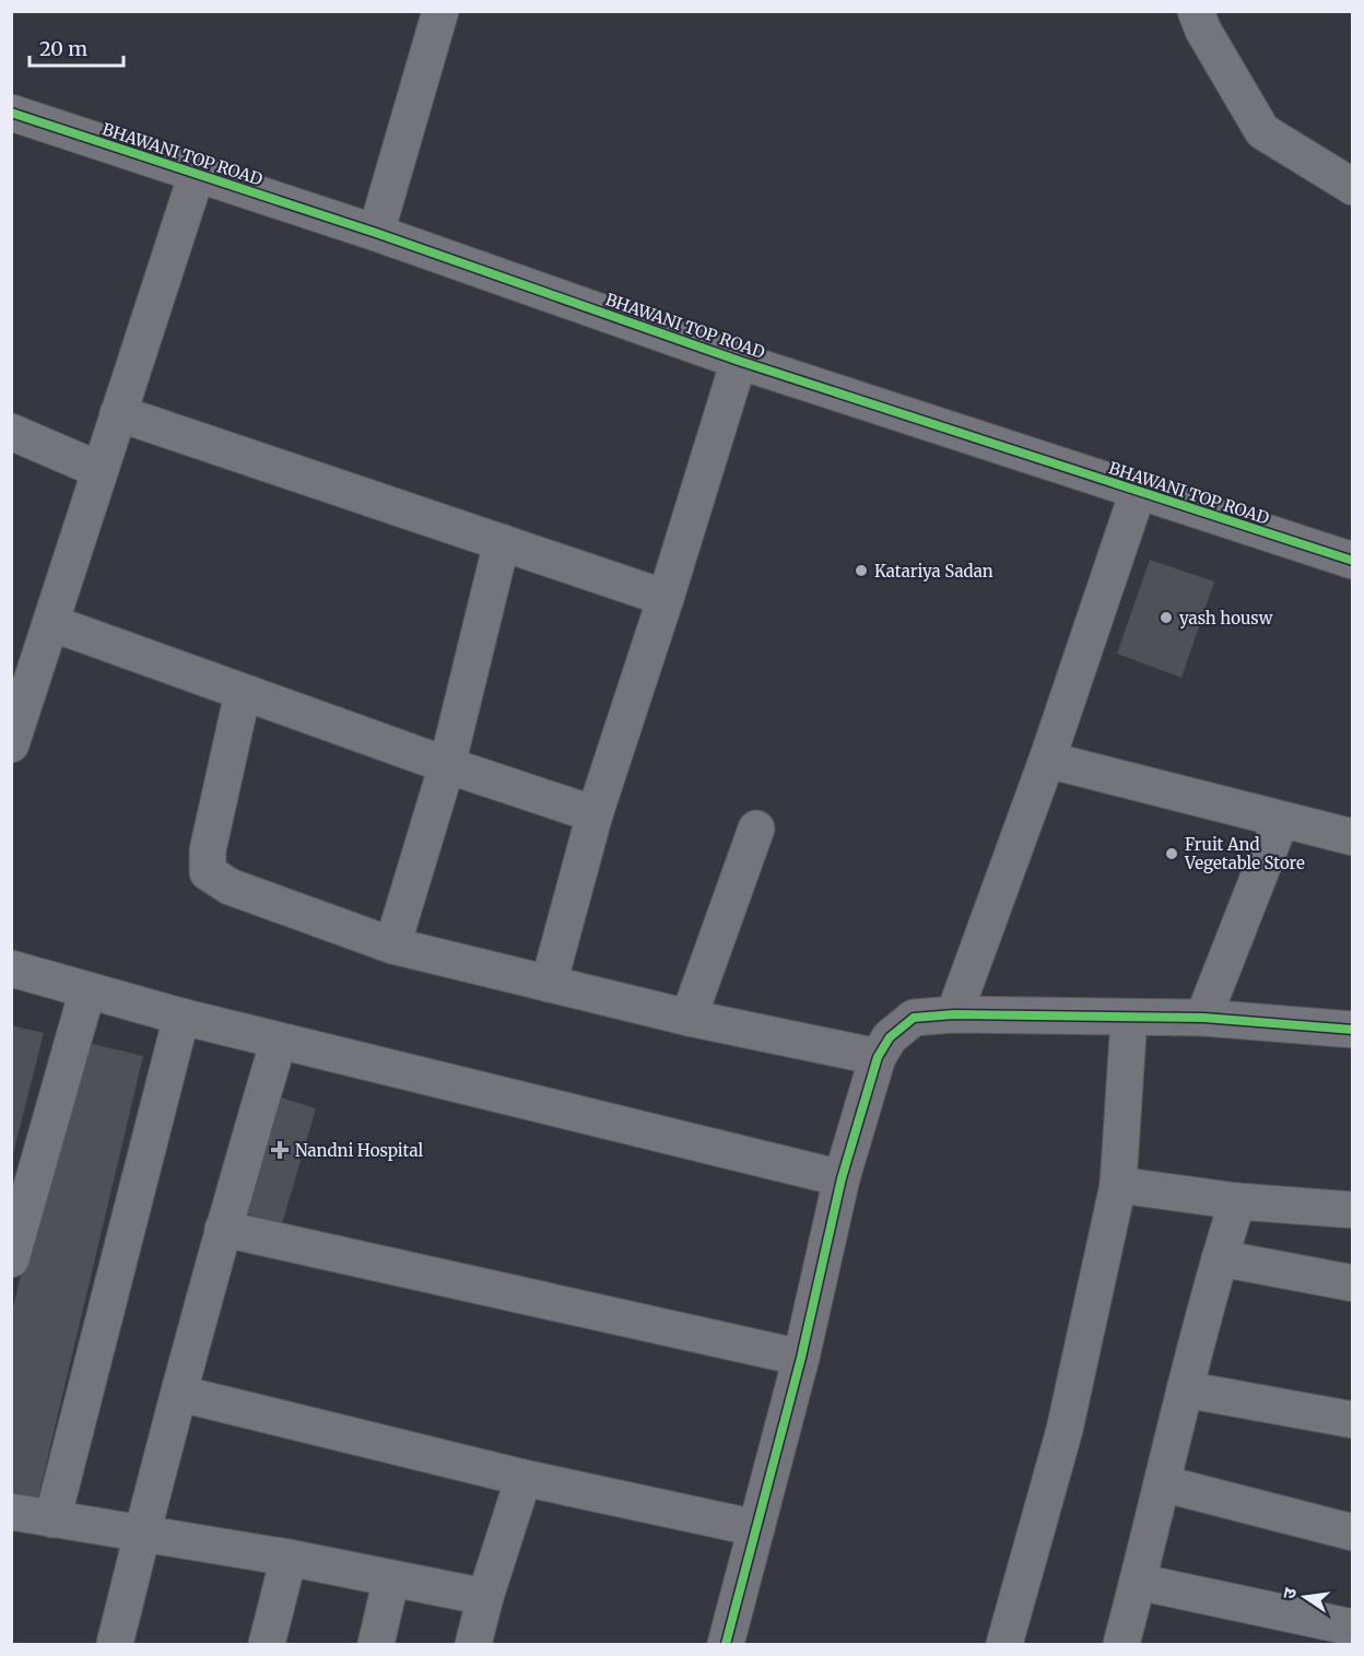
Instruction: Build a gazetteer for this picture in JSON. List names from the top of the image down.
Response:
{
  "streets": {
    "street": ["BHAWANI TOP ROAD"]
  },
  "places": {
    "other": ["Katariya Sadan", "yash housw", "Fruit And Vegetable Store"],
    "health": ["Nandni Hospital"]
  },
  "scale_bar": "20 m",
  "north": "left"
}
